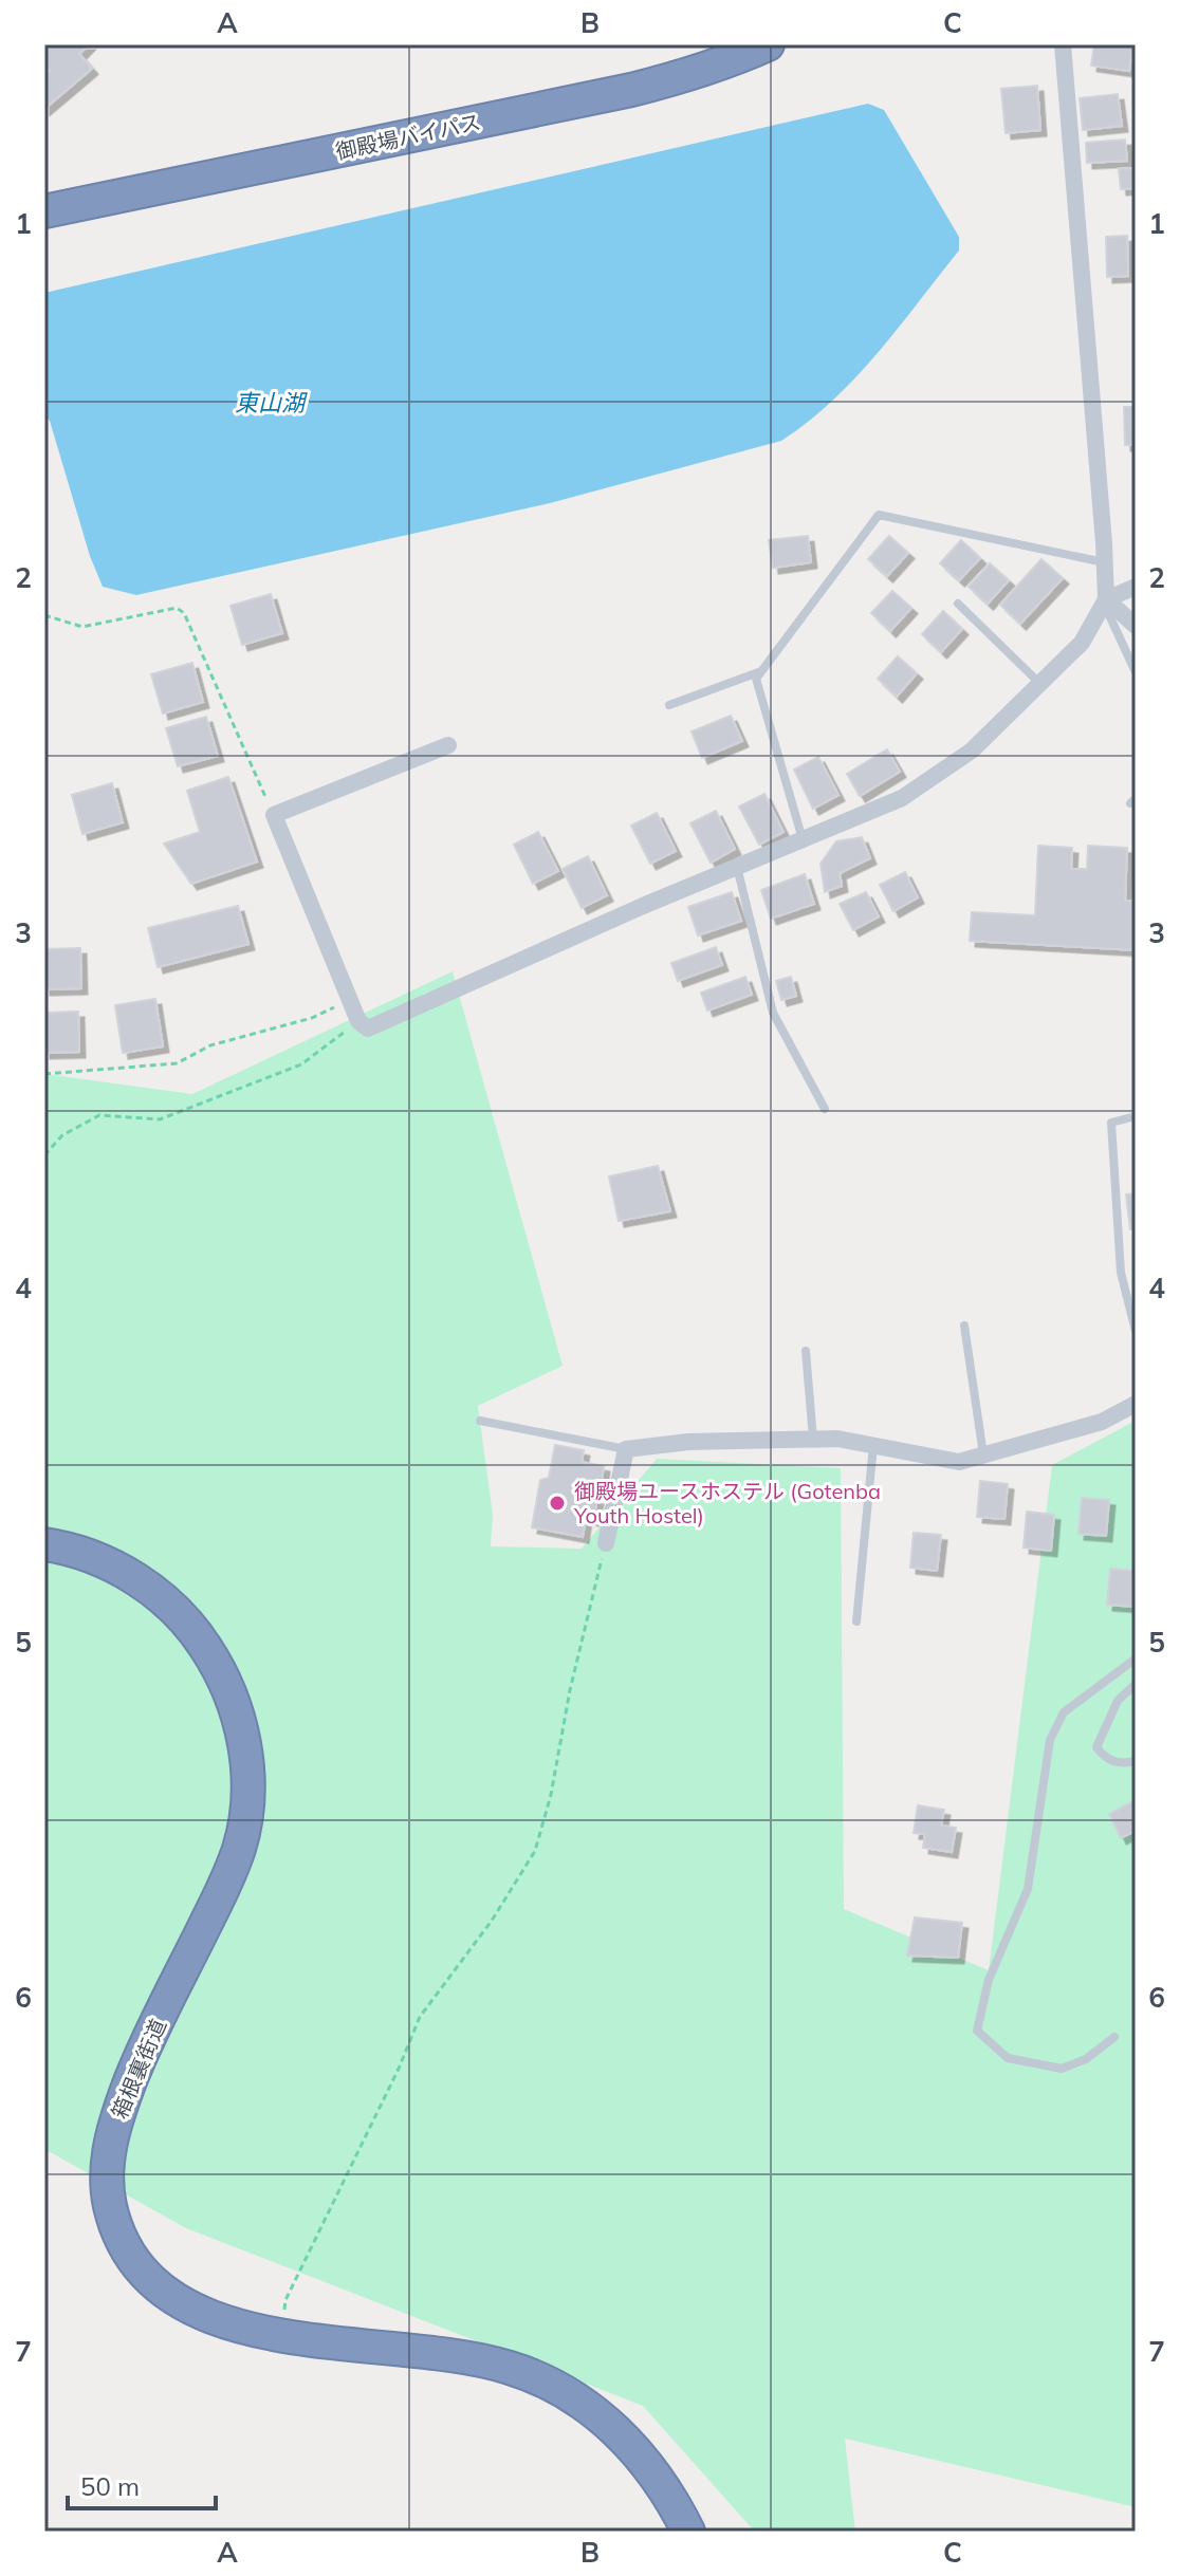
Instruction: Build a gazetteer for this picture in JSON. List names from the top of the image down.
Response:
{
  "streets": {
    "highway": ["御殿場バイパス", "箱根裏街道"]
  },
  "water": ["東山湖"],
  "places": ["御殿場ユースホステル (Gotenba Youth Hostel)"],
  "scale_bar": "50 m",
  "grid": {
    "columns": ["A", "B", "C"],
    "rows": [
      "1",
      "2",
      "3",
      "4",
      "5",
      "6",
      "7"
    ]
  }
}
